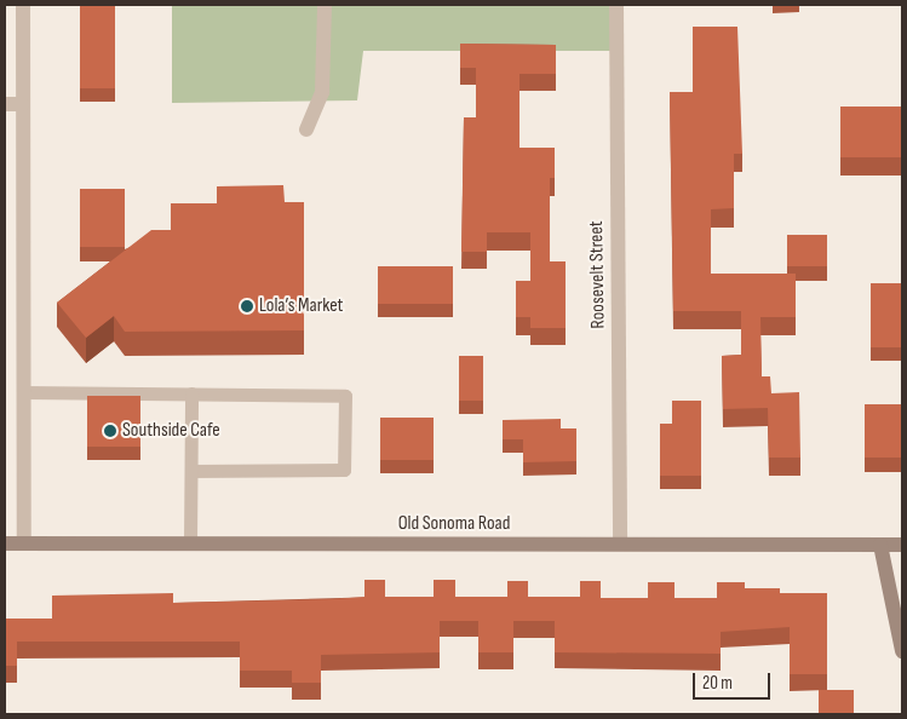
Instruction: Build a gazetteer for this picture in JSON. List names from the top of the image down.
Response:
{
  "streets": {
    "main road": ["Old Sonoma Road"],
    "street": ["Roosevelt Street"]
  },
  "crossings": [
    ["Roosevelt Street", "Old Sonoma Road"]
  ],
  "places": ["Lola’s Market", "Southside Cafe"],
  "scale_bar": "20 m"
}
